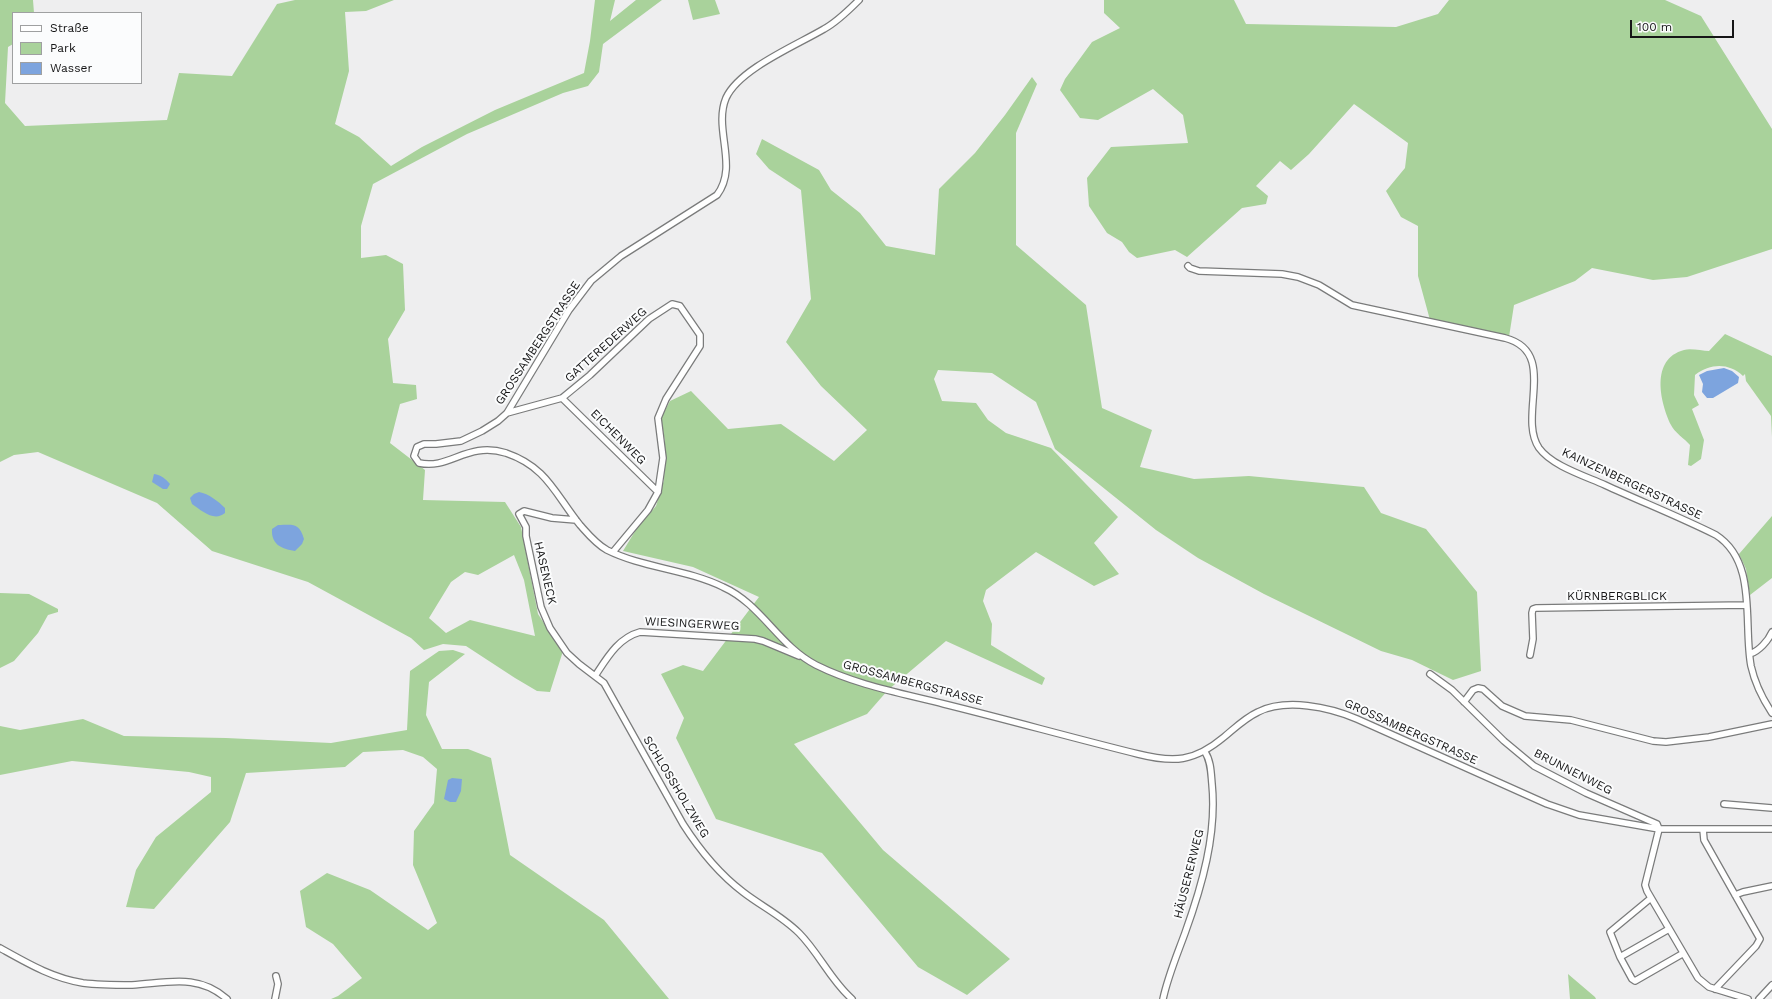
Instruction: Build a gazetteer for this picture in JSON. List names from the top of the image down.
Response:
{
  "streets": {
    "street": [
      "GROSSAMBERGSTRASSE",
      "GATTEREDERWEG",
      "EICHENWEG",
      "KAINZENBERGERSTRASSE",
      "HASENECK",
      "KÜRNBERGBLICK",
      "WIESINGERWEG",
      "BRUNNENWEG",
      "SCHLOSSHOLZWEG",
      "HÄUSERERWEG"
    ]
  },
  "crossings": [
    ["GROSSAMBERGSTRASSE", "GATTEREDERWEG"],
    ["GROSSAMBERGSTRASSE", "HASENECK"],
    ["GROSSAMBERGSTRASSE", "WIESINGERWEG"],
    ["GROSSAMBERGSTRASSE", "BRUNNENWEG"],
    ["GROSSAMBERGSTRASSE", "HÄUSERERWEG"],
    ["GATTEREDERWEG", "EICHENWEG"],
    ["KAINZENBERGERSTRASSE", "KÜRNBERGBLICK"],
    ["HASENECK", "WIESINGERWEG"],
    ["HASENECK", "SCHLOSSHOLZWEG"],
    ["WIESINGERWEG", "SCHLOSSHOLZWEG"]
  ],
  "legend": ["Straße", "Park", "Wasser"],
  "scale_bar": "100 m"
}
